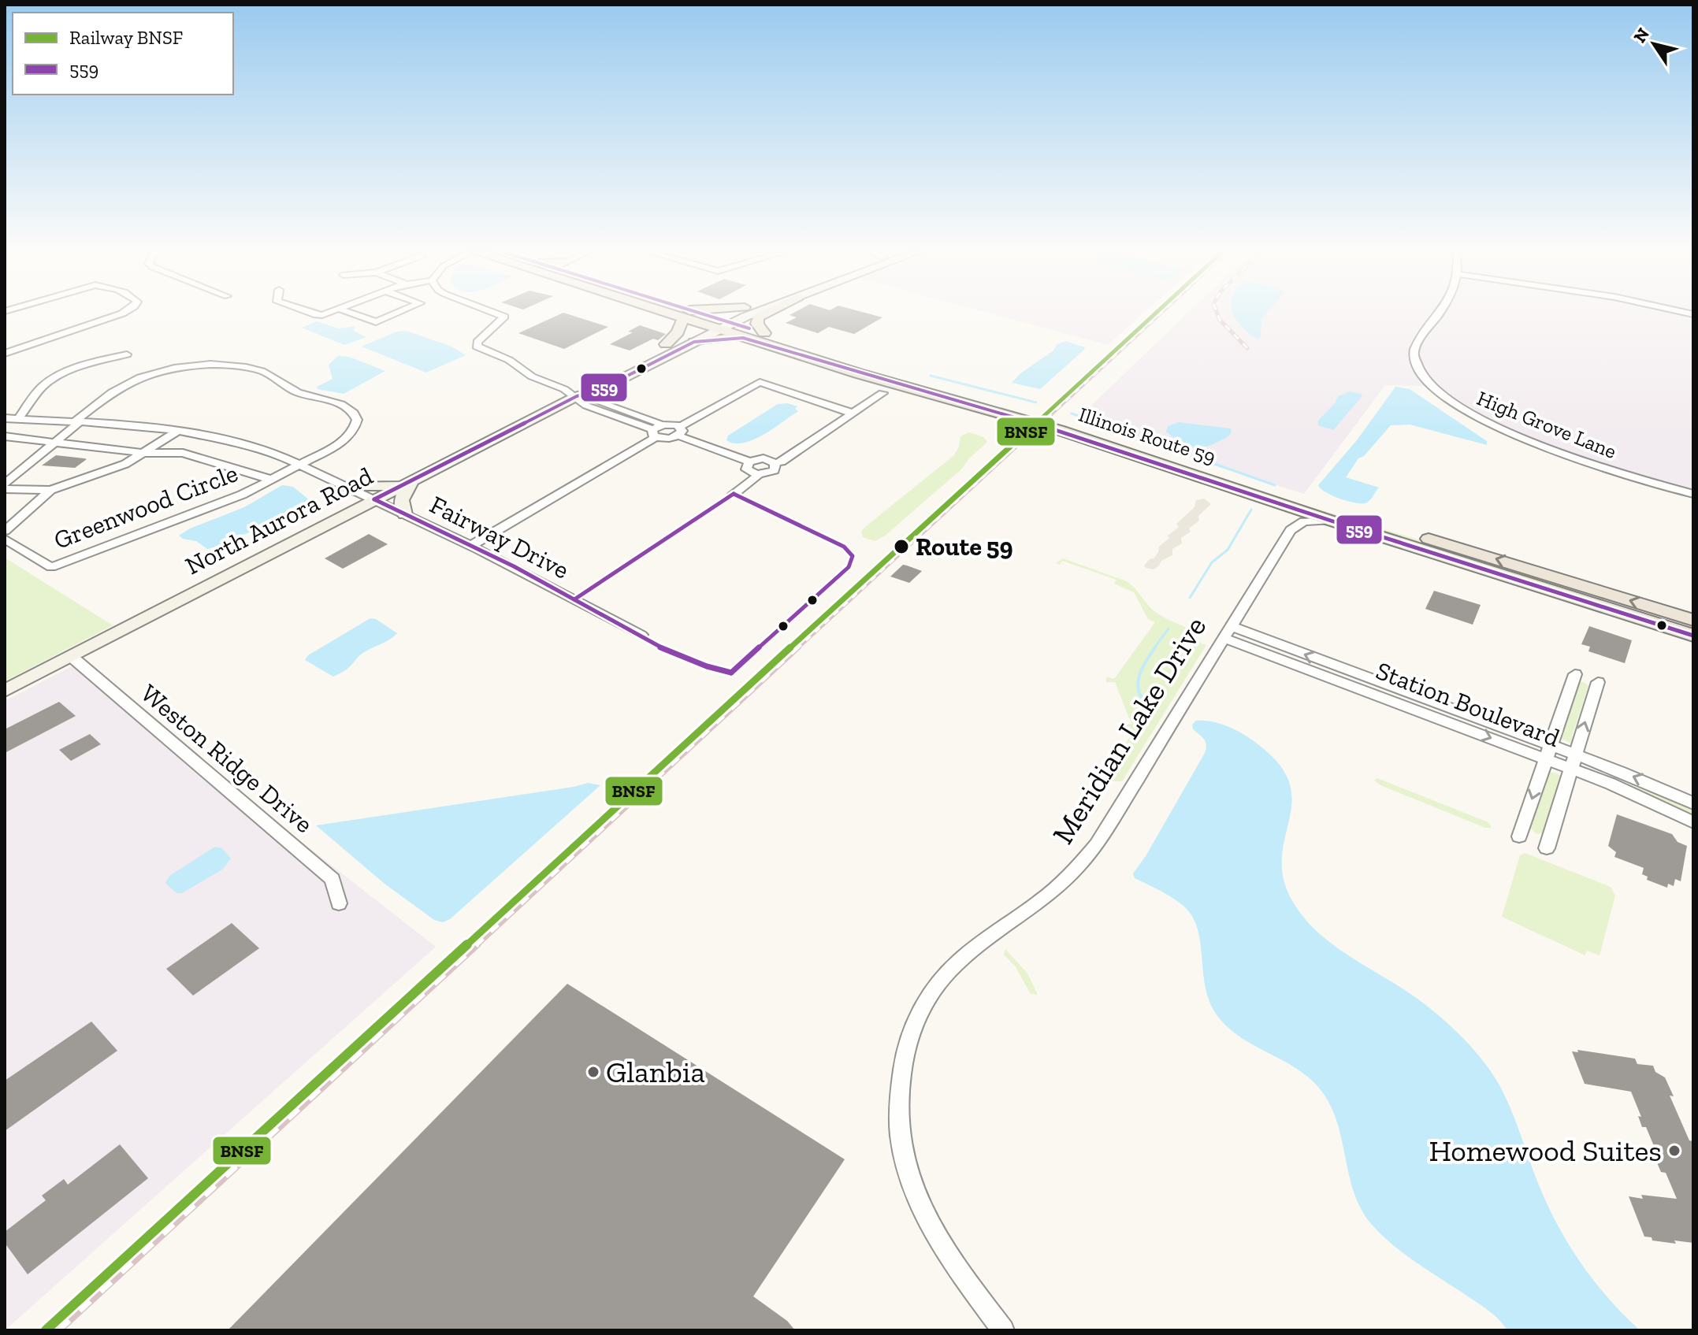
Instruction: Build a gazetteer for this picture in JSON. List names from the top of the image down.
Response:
{
  "streets": {
    "main road": ["Illinois Route 59", "North Aurora Road"],
    "street": [
      "High Grove Lane",
      "Greenwood Circle",
      "Fairway Drive",
      "Station Boulevard",
      "Meridian Lake Drive",
      "Weston Ridge Drive"
    ]
  },
  "crossings": [
    ["Illinois Route 59", "North Aurora Road"],
    ["Greenwood Circle", "Fairway Drive"],
    ["North Aurora Road", "Fairway Drive"],
    ["North Aurora Road", "Weston Ridge Drive"],
    ["Station Boulevard", "Meridian Lake Drive"]
  ],
  "places": ["Route 59", "Glanbia", "Homewood Suites"],
  "lines": ["rail line BNSF", "transit line 559"],
  "legend": ["Railway BNSF", "559"],
  "north": "top left"
}
